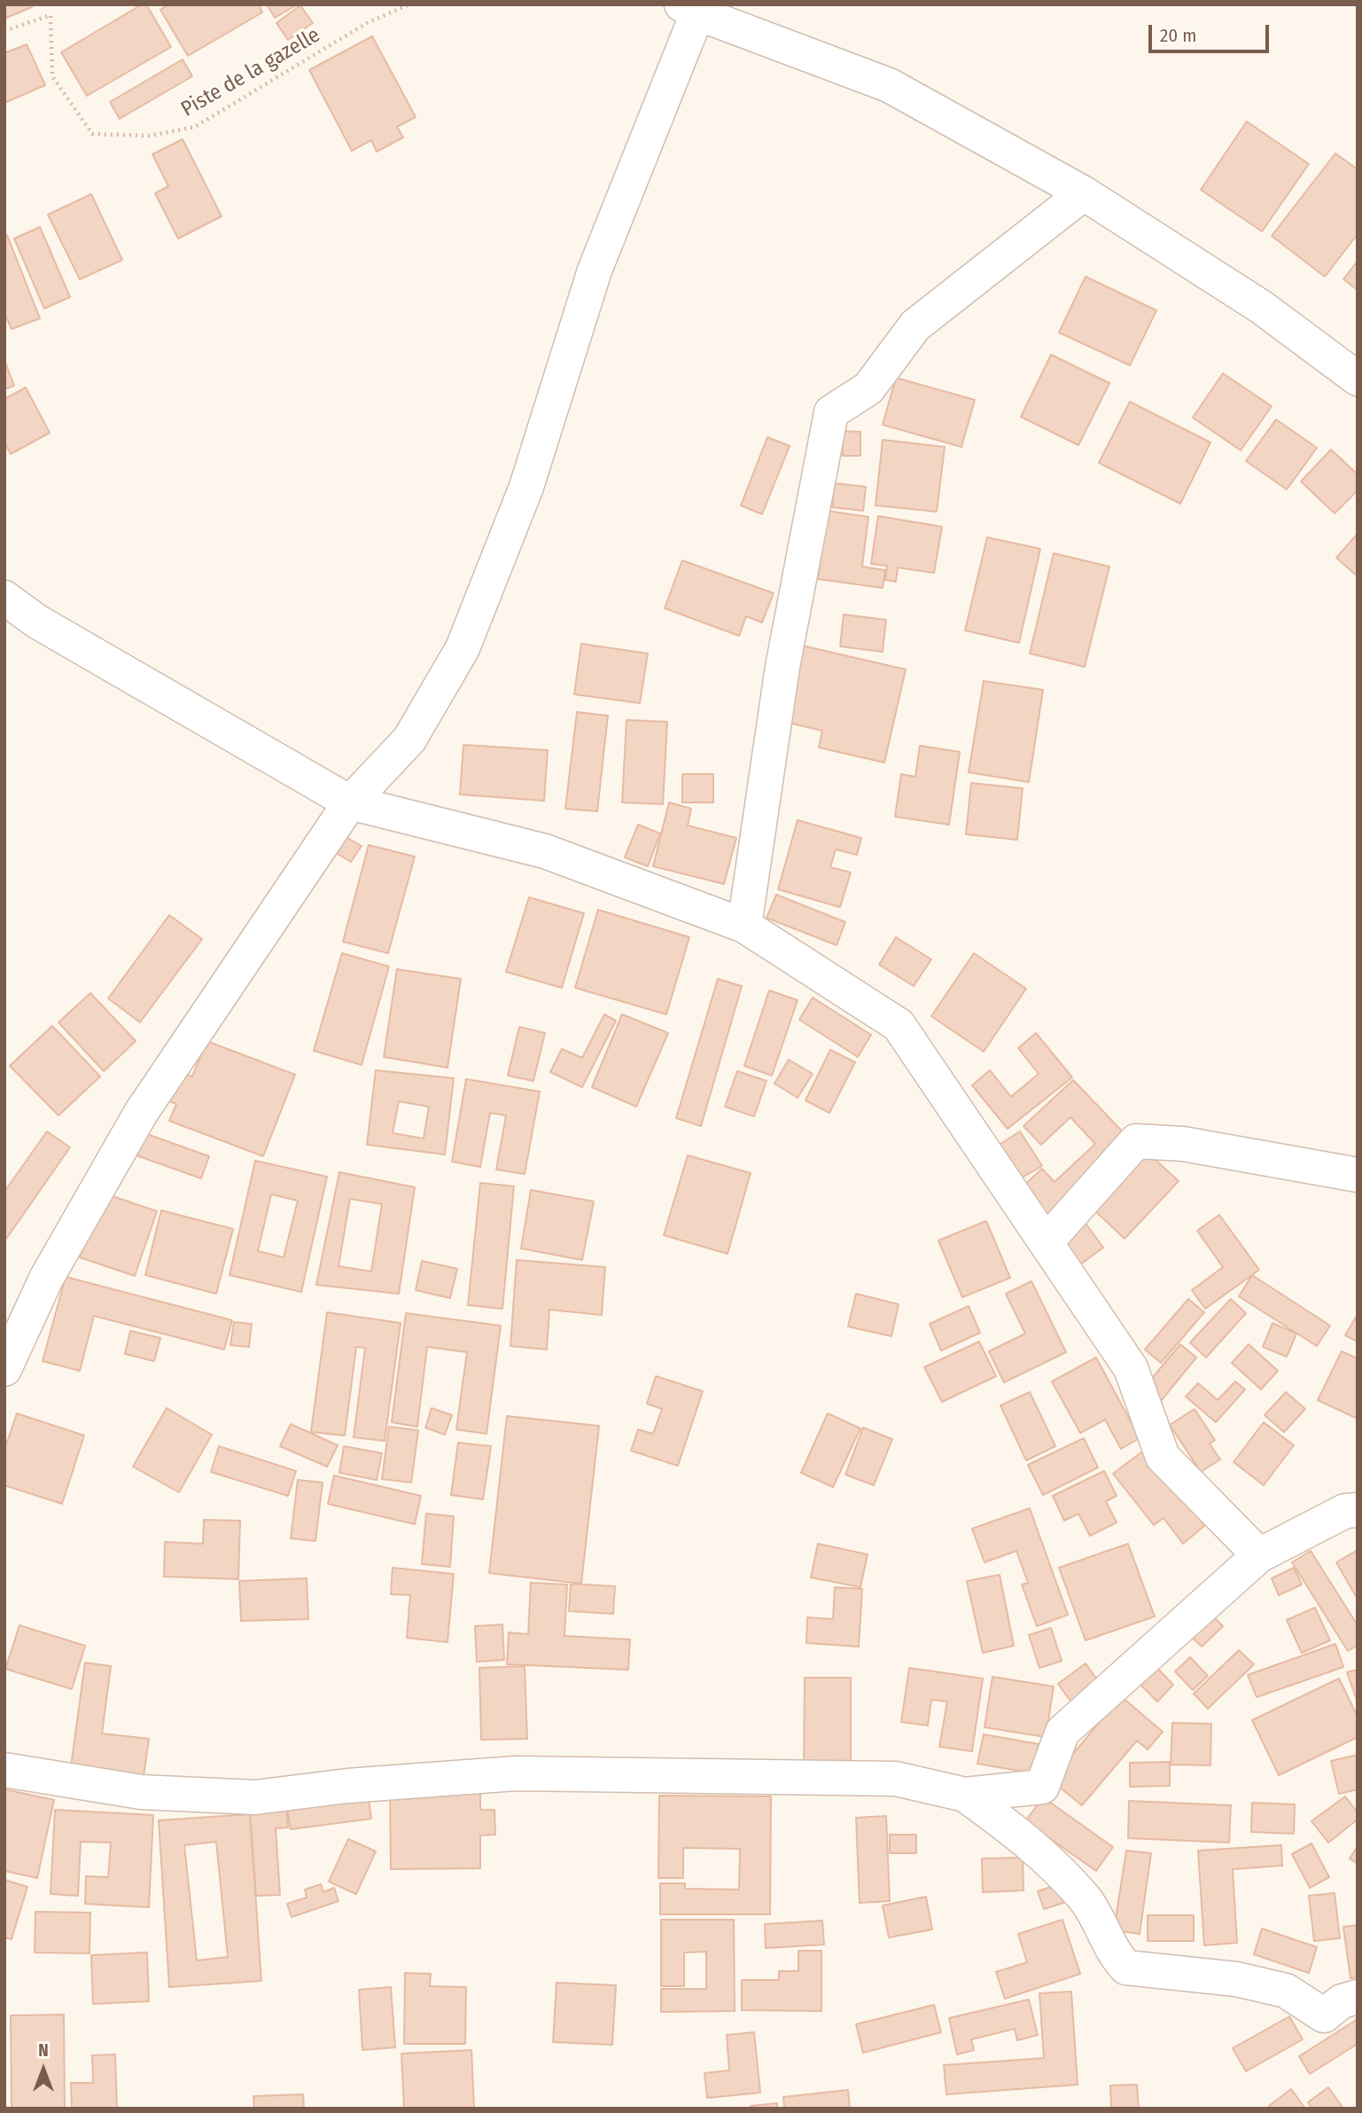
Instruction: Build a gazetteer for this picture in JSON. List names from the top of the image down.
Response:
{
  "streets": {
    "path": ["Piste de la gazelle"]
  },
  "scale_bar": "20 m",
  "north": "top"
}
